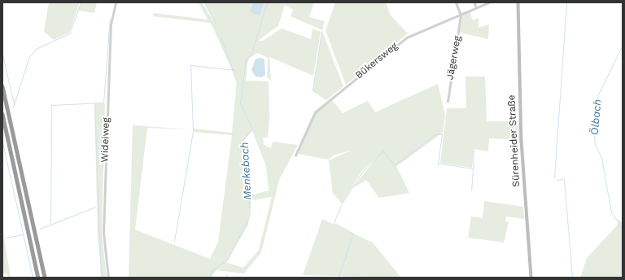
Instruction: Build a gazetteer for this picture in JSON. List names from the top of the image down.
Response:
{
  "streets": {
    "main road": ["Sürenheider Straße"],
    "street": ["Jägerweg", "Bükersweg", "Wideiweg"]
  },
  "crossings": [
    ["Jägerweg", "Bükersweg"]
  ],
  "water": ["Ölbach", "Menkebach"]
}
